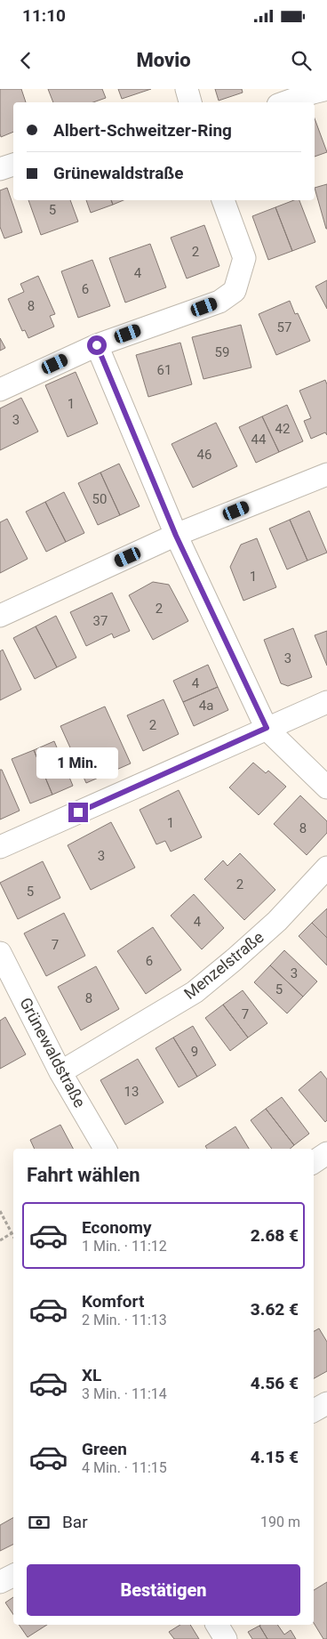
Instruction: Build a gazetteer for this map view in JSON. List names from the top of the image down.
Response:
{
  "streets": {
    "street": ["Menzelstraße", "Grünewaldstraße"]
  },
  "crossings": [
    ["Menzelstraße", "Grünewaldstraße"]
  ],
  "house_numbers": [
    "5",
    "2",
    "4",
    "6",
    "8",
    "57",
    "59",
    "61",
    "1",
    "3",
    "42",
    "44",
    "46",
    "50",
    "1",
    "2",
    "37",
    "3",
    "4",
    "4a",
    "2",
    "1",
    "8",
    "3",
    "2",
    "5",
    "4",
    "7",
    "6",
    "3",
    "5",
    "8",
    "7",
    "9",
    "13"
  ],
  "page": {
    "status": "11:10",
    "header": "Movio",
    "banner": ["Albert-Schweitzer-Ring", "Grünewaldstraße"],
    "bubble": "1 Min.",
    "heading": "Fahrt wählen",
    "list": [
      {
        "name": "Economy",
        "note": "1 Min. · 11:12",
        "value": "2.68 €"
      },
      {
        "name": "Komfort",
        "note": "2 Min. · 11:13",
        "value": "3.62 €"
      },
      {
        "name": "XL",
        "note": "3 Min. · 11:14",
        "value": "4.56 €"
      },
      {
        "name": "Green",
        "note": "4 Min. · 11:15",
        "value": "4.15 €"
      }
    ],
    "pay": ["Bar", "190 m"],
    "buttons": "Bestätigen"
  }
}
